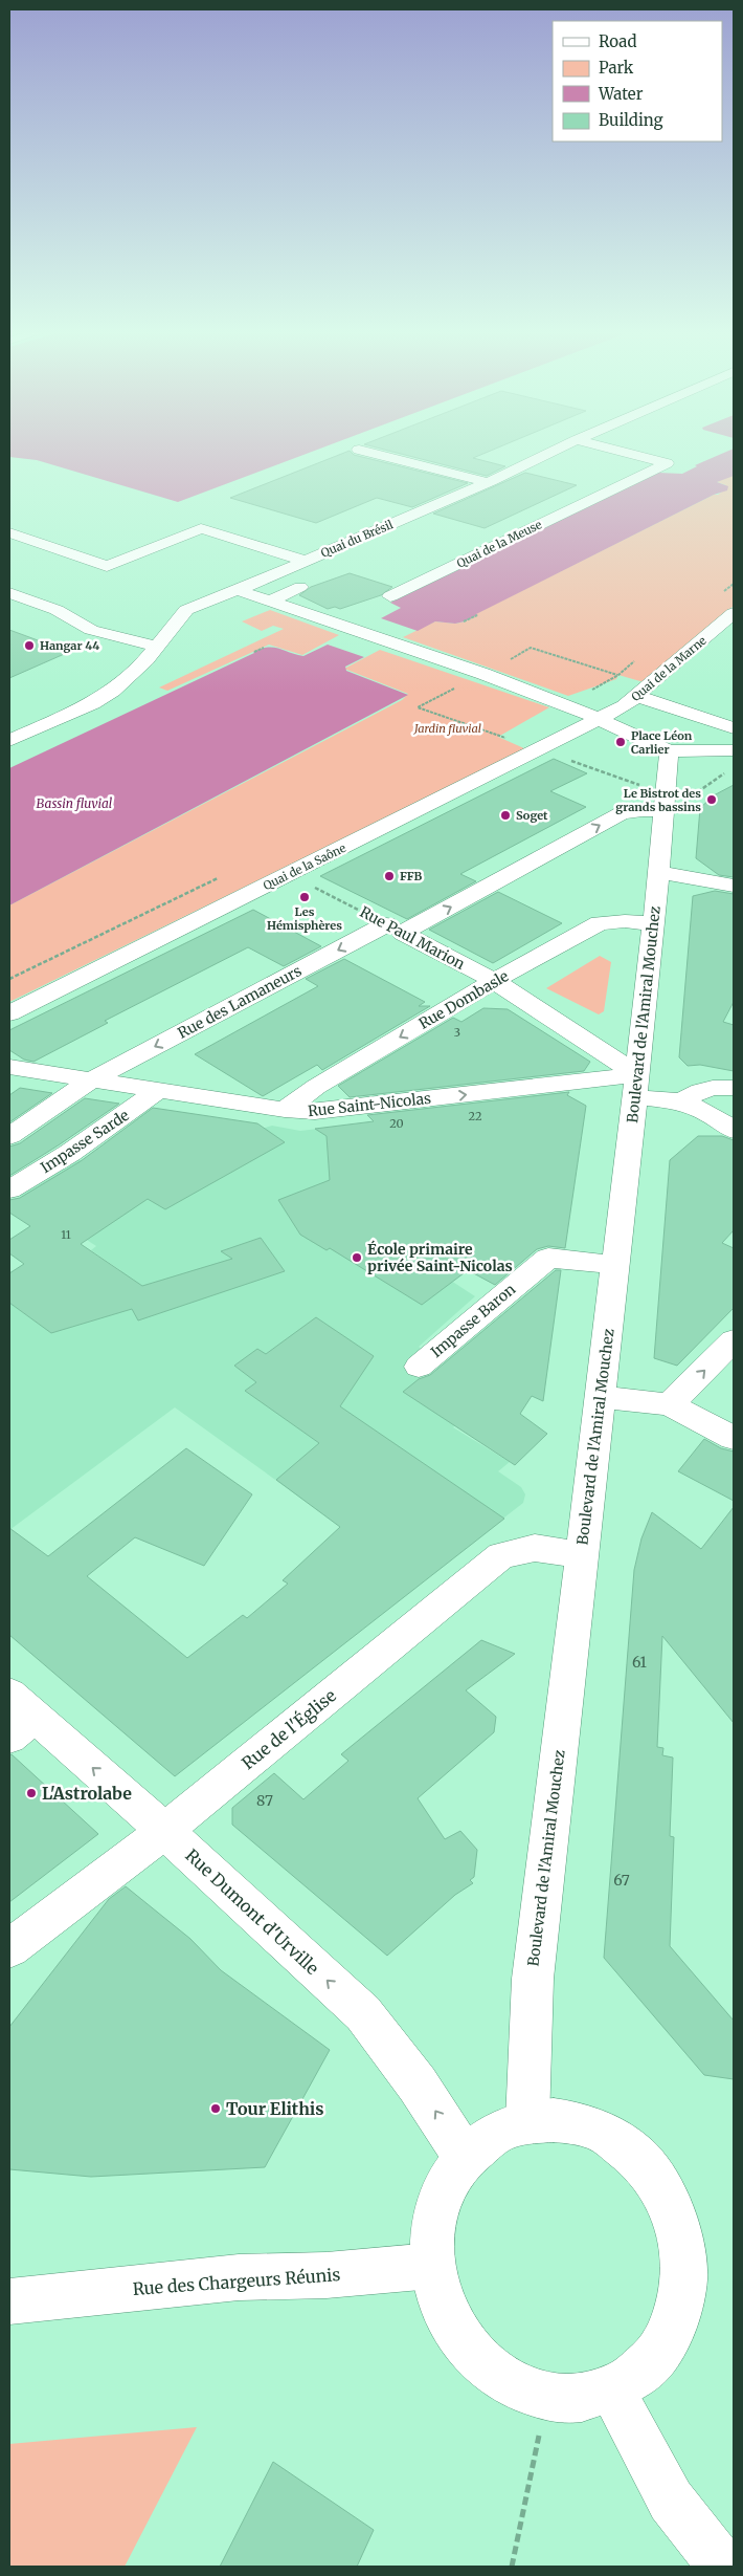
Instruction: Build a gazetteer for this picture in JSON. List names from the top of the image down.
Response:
{
  "streets": {
    "street": [
      "Quai du Brésil",
      "Quai de la Meuse",
      "Quai de la Marne",
      "Quai de la Saône",
      "Rue Paul Marion",
      "Rue Dombasle",
      "Rue des Lamaneurs",
      "Boulevard de l'Amiral Mouchez",
      "Rue Saint-Nicolas",
      "Impasse Sarde",
      "Impasse Baron",
      "Rue de l'Église",
      "Rue Dumont d'Urville",
      "Rue des Chargeurs Réunis"
    ]
  },
  "crossings": [
    ["Quai de la Marne", "Quai de la Saône"],
    ["Quai de la Saône", "Rue Paul Marion"],
    ["Rue Paul Marion", "Rue Dombasle"],
    ["Rue Paul Marion", "Rue des Lamaneurs"],
    ["Rue Paul Marion", "Boulevard de l'Amiral Mouchez"],
    ["Rue Paul Marion", "Rue Saint-Nicolas"],
    ["Rue Dombasle", "Boulevard de l'Amiral Mouchez"],
    ["Rue Dombasle", "Rue Saint-Nicolas"],
    ["Rue des Lamaneurs", "Boulevard de l'Amiral Mouchez"],
    ["Rue des Lamaneurs", "Rue Saint-Nicolas"],
    ["Boulevard de l'Amiral Mouchez", "Rue Saint-Nicolas"],
    ["Boulevard de l'Amiral Mouchez", "Impasse Baron"],
    ["Boulevard de l'Amiral Mouchez", "Rue de l'Église"],
    ["Rue Saint-Nicolas", "Impasse Sarde"],
    ["Rue de l'Église", "Rue Dumont d'Urville"]
  ],
  "one_way": ["Rue Dombasle", "Rue Saint-Nicolas", "Rue Dumont d'Urville"],
  "water": ["Bassin fluvial"],
  "parks": ["Jardin fluvial"],
  "places": [
    "Hangar 44",
    "Place Léon Carlier",
    "Le Bistrot des grands bassins",
    "Soget",
    "FFB",
    "Les Hémisphères",
    "École primaire privée Saint-Nicolas",
    "L'Astrolabe",
    "Tour Elithis"
  ],
  "house_numbers": [
    "3",
    "22",
    "20",
    "11",
    "61",
    "87",
    "67"
  ],
  "legend": [
    "Road",
    "Park",
    "Water",
    "Building"
  ]
}
